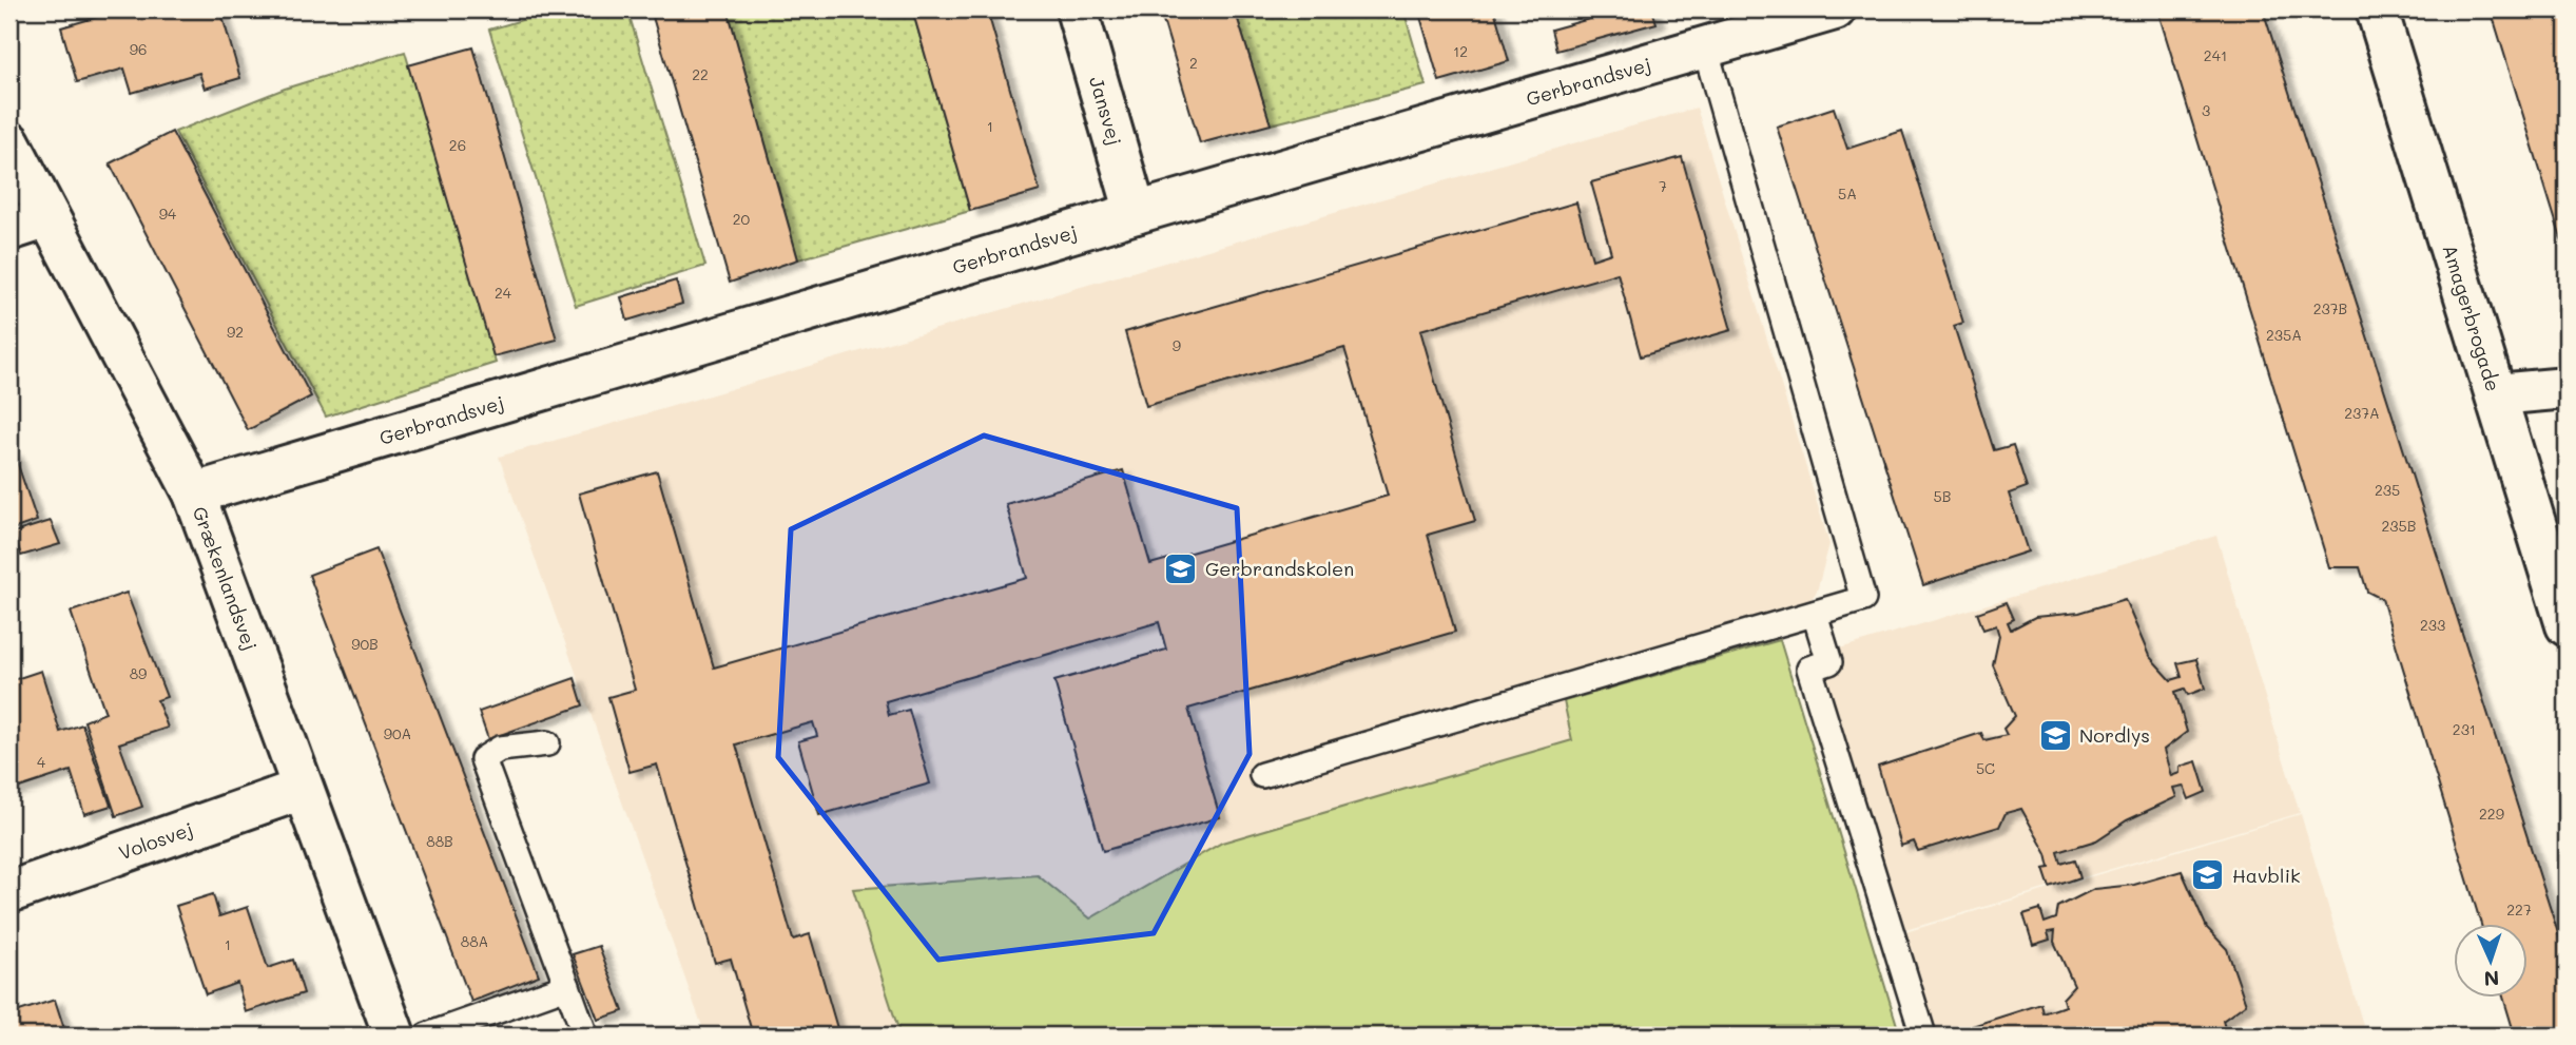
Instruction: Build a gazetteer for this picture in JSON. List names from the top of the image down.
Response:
{
  "streets": {
    "street": [
      "Gerbrandsvej",
      "Jansvej",
      "Amagerbrogade",
      "Grækenlandsvej",
      "Volosvej"
    ]
  },
  "crossings": [
    ["Gerbrandsvej", "Jansvej"],
    ["Gerbrandsvej", "Grækenlandsvej"],
    ["Grækenlandsvej", "Volosvej"]
  ],
  "places": {
    "school or university": ["Gerbrandskolen", "Nordlys", "Havblik"]
  },
  "house_numbers": [
    "96",
    "12",
    "241",
    "2",
    "22",
    "3",
    "1",
    "26",
    "7",
    "5A",
    "94",
    "20",
    "24",
    "237B",
    "92",
    "235A",
    "9",
    "237A",
    "235",
    "5B",
    "235B",
    "233",
    "90B",
    "89",
    "231",
    "90A",
    "4",
    "5C",
    "229",
    "88B",
    "227",
    "88A",
    "1"
  ],
  "north": "bottom"
}
